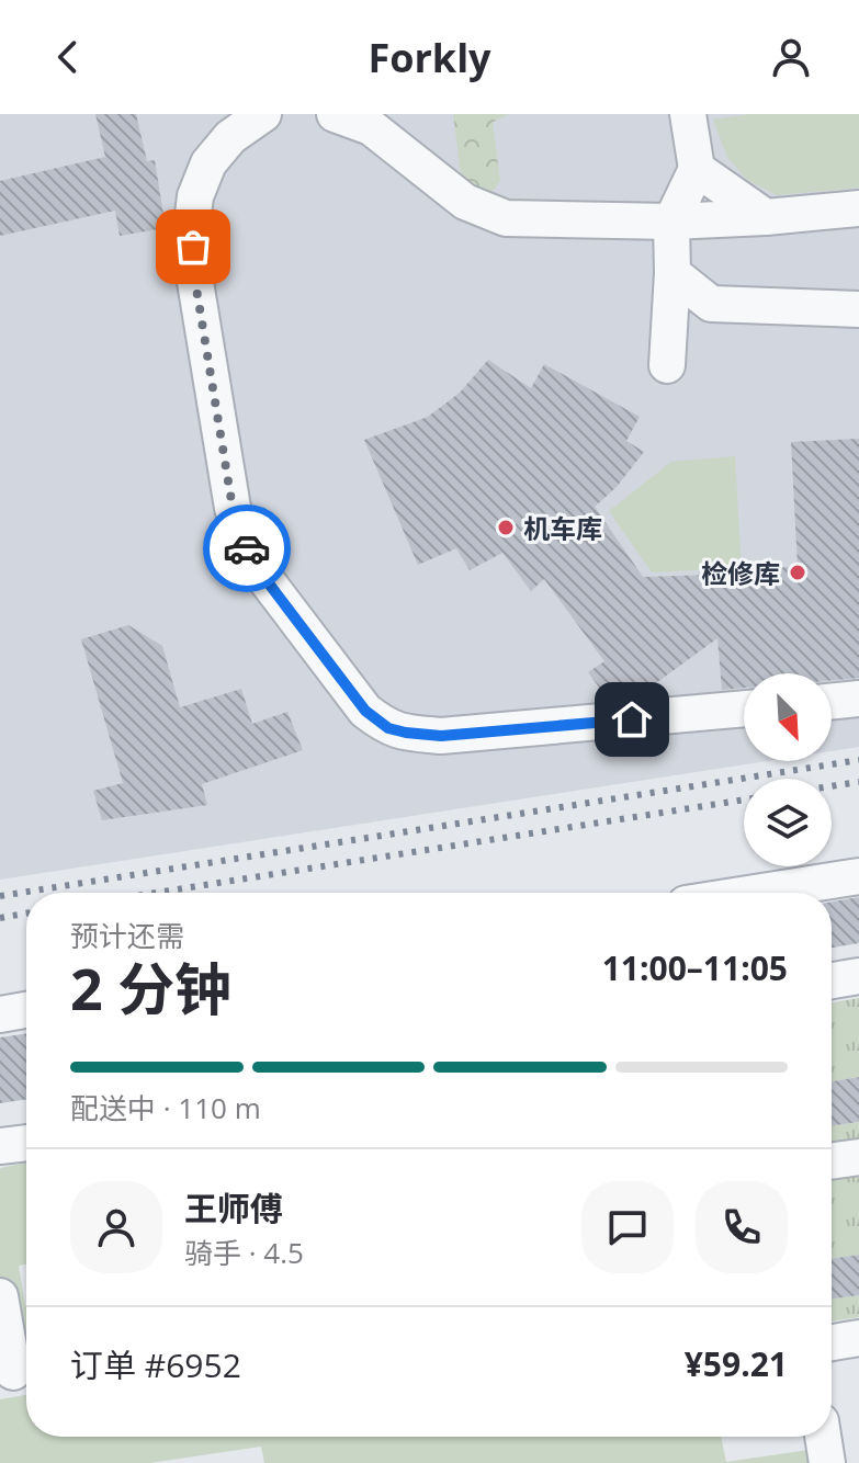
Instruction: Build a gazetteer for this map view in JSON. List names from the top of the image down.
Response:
{
  "places": ["机车库", "检修库"],
  "north": "bottom right",
  "page": {
    "header": "Forkly",
    "heading": ["2 分钟", "预计还需", "11:00–11:05"],
    "panel": [
      "王师傅",
      "骑手 · 4.5",
      "订单 #6952",
      "¥59.21"
    ],
    "bar": "配送中 · 110 m"
  }
}
